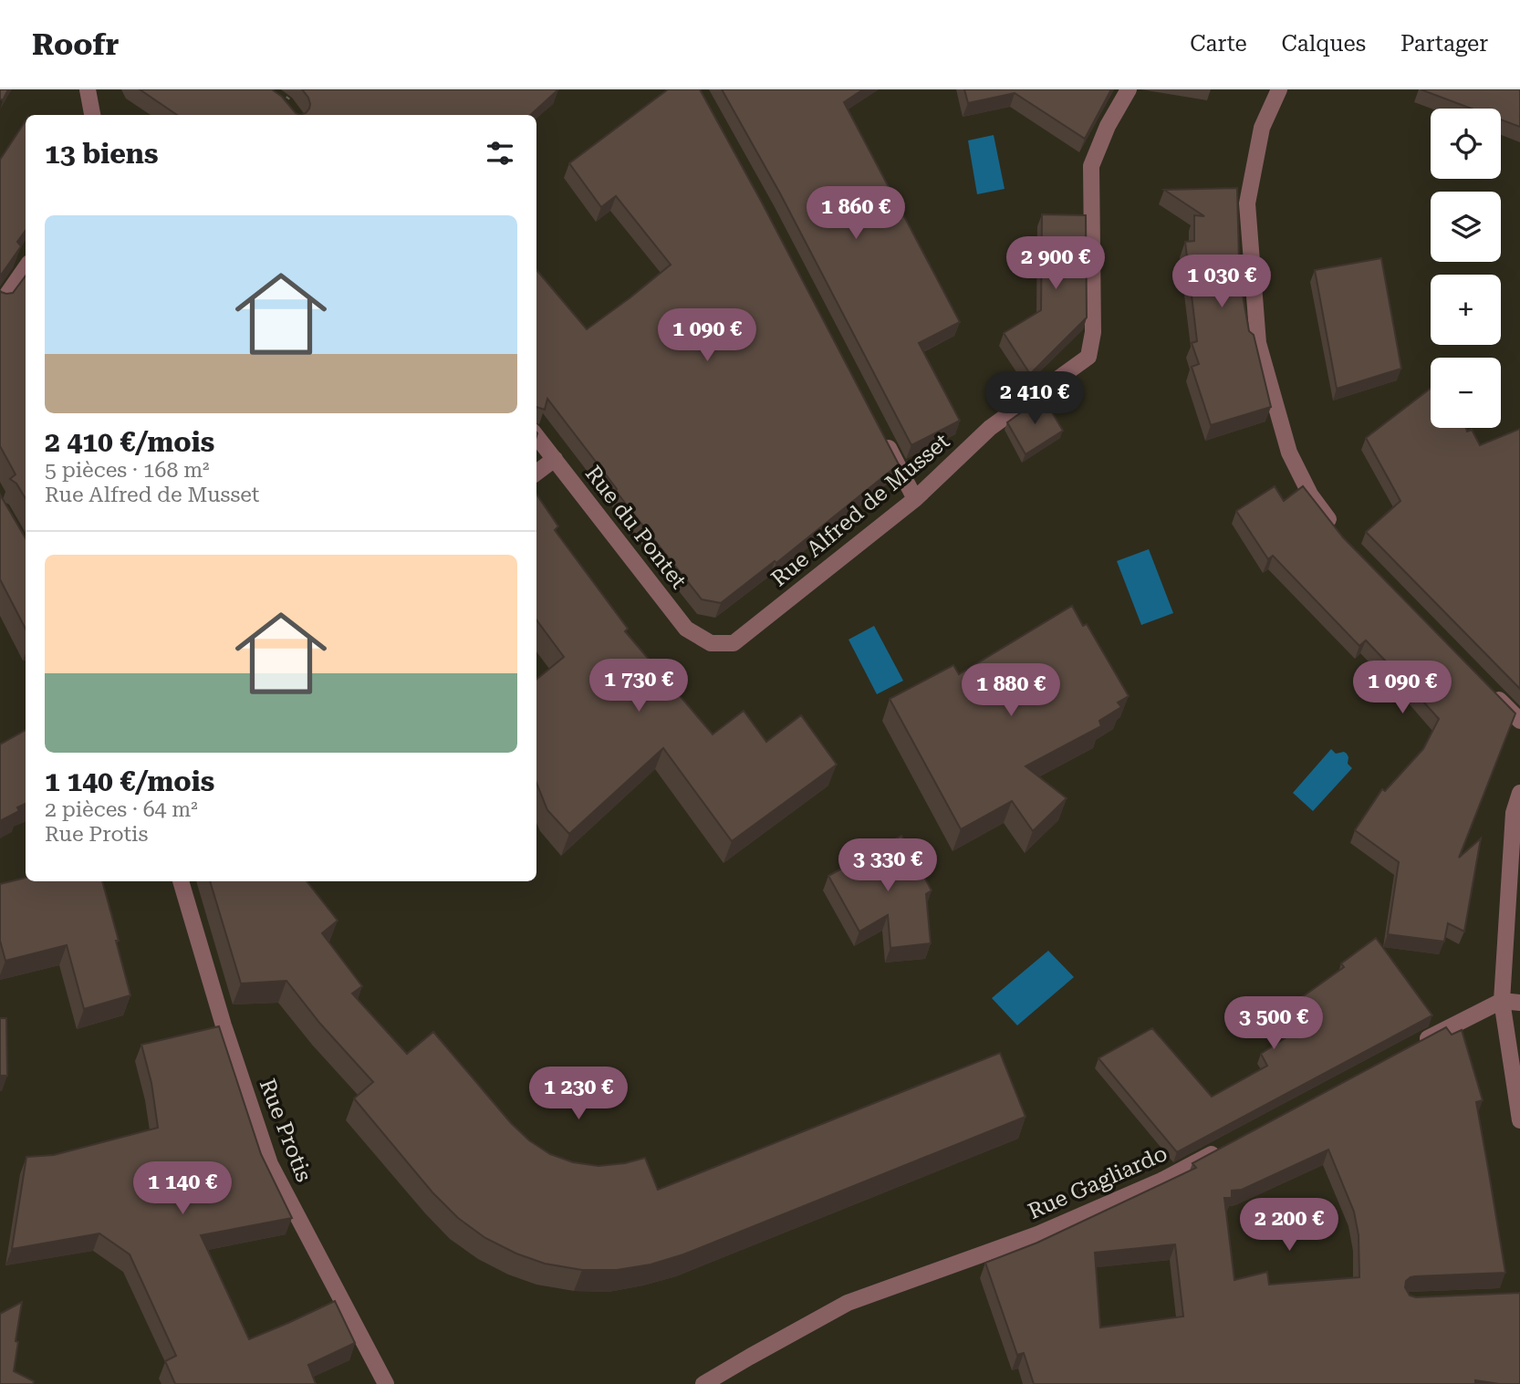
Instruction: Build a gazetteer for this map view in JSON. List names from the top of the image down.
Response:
{
  "streets": {
    "street": [
      "Rue Alfred de Musset",
      "Rue du Pontet",
      "Rue Protis",
      "Rue Gagliardo"
    ]
  },
  "crossings": [
    ["Rue Alfred de Musset", "Rue du Pontet"]
  ],
  "page": {
    "header": "Roofr",
    "nav": ["Carte", "Calques", "Partager"],
    "map_buttons": ["+", "−"],
    "heading": "13 biens",
    "price": [
      "1 860 €",
      "2 900 €",
      "1 030 €",
      "1 090 €",
      "2 410 €",
      "1 730 €",
      "1 090 €",
      "1 880 €",
      "3 330 €",
      "3 500 €",
      "1 230 €",
      "1 140 €",
      "2 200 €"
    ],
    "list": [
      {
        "name": "2 410 €/mois",
        "note": "5 pièces · 168 m² · Rue Alfred de Musset"
      },
      {
        "name": "1 140 €/mois",
        "note": "2 pièces · 64 m² · Rue Protis"
      }
    ]
  }
}
